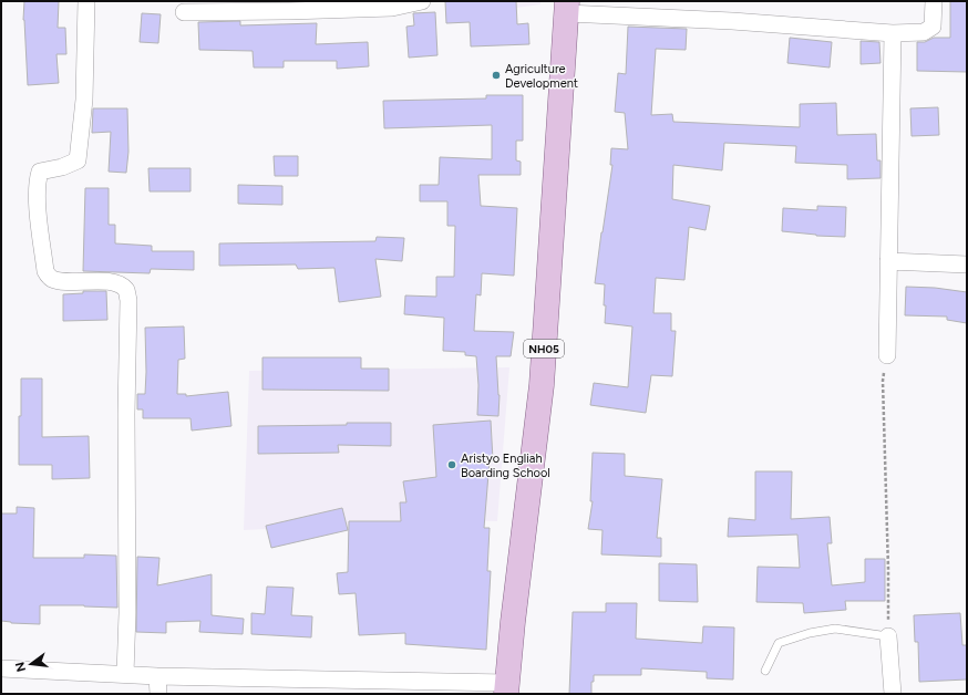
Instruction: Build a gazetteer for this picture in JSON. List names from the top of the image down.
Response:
{
  "streets": {
    "main road": ["NH05"]
  },
  "places": ["Agriculture Development", "Aristyo Engliah Boarding School"],
  "north": "left"
}
